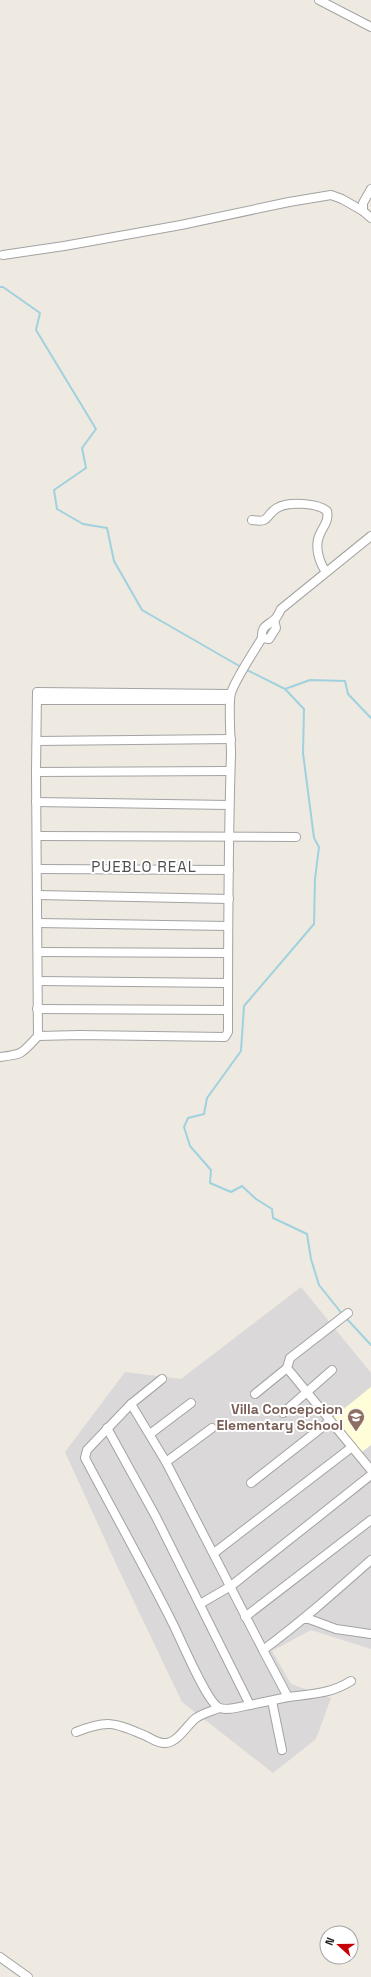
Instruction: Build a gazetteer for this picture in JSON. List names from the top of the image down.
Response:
{
  "districts": ["PUEBLO REAL"],
  "places": {
    "school or university": ["Villa Concepcion Elementary School"]
  },
  "north": "left"
}
